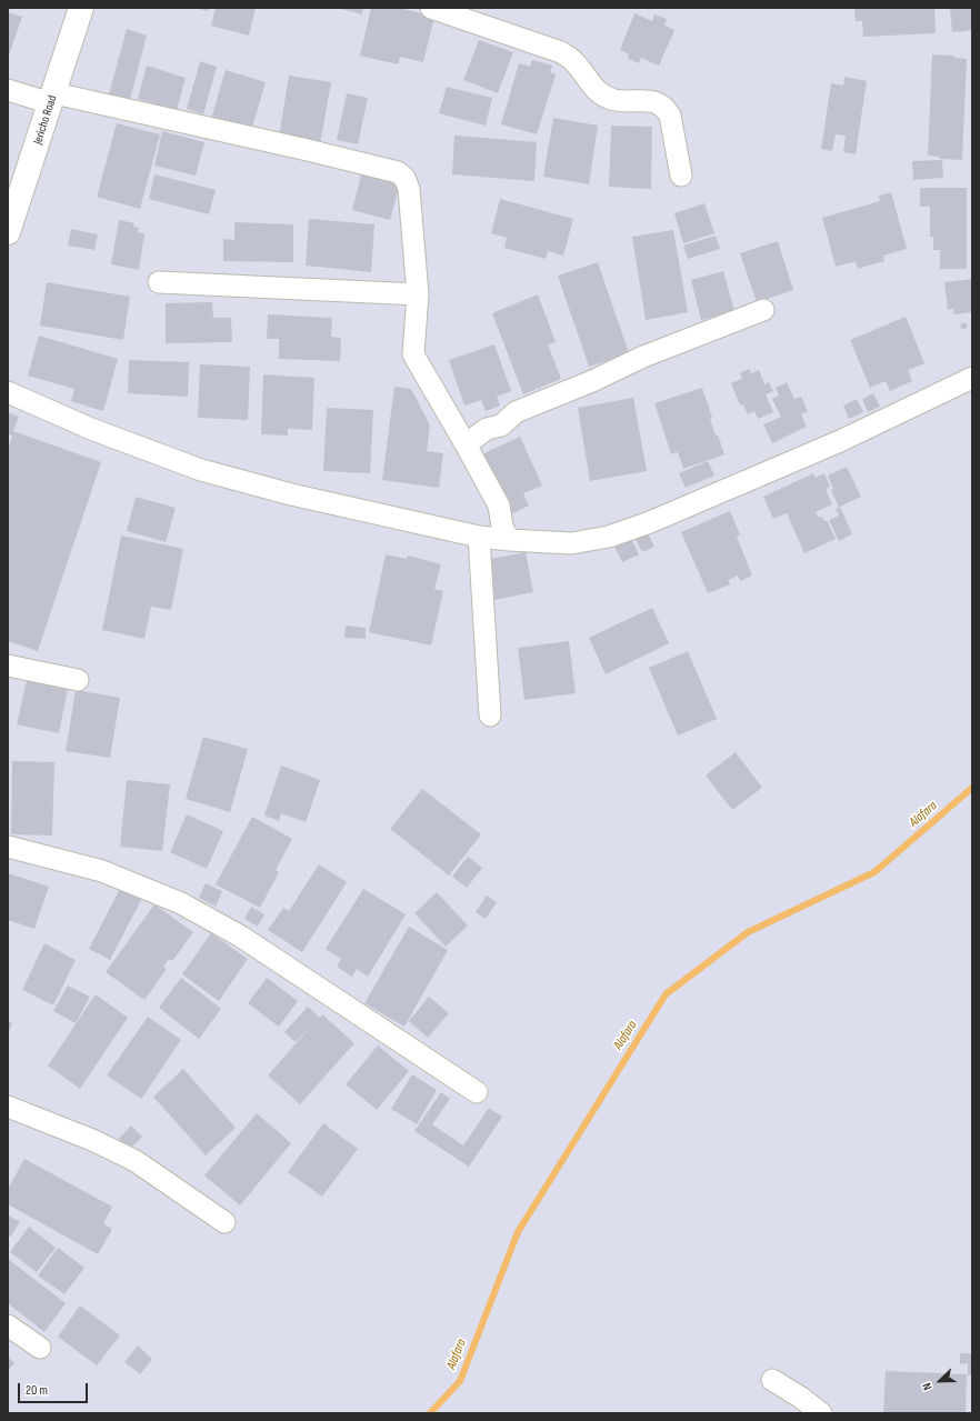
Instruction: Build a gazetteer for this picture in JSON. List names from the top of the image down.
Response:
{
  "streets": {
    "street": ["Jericho Road"]
  },
  "water": ["Alafara"],
  "scale_bar": "20 m",
  "north": "bottom left"
}
